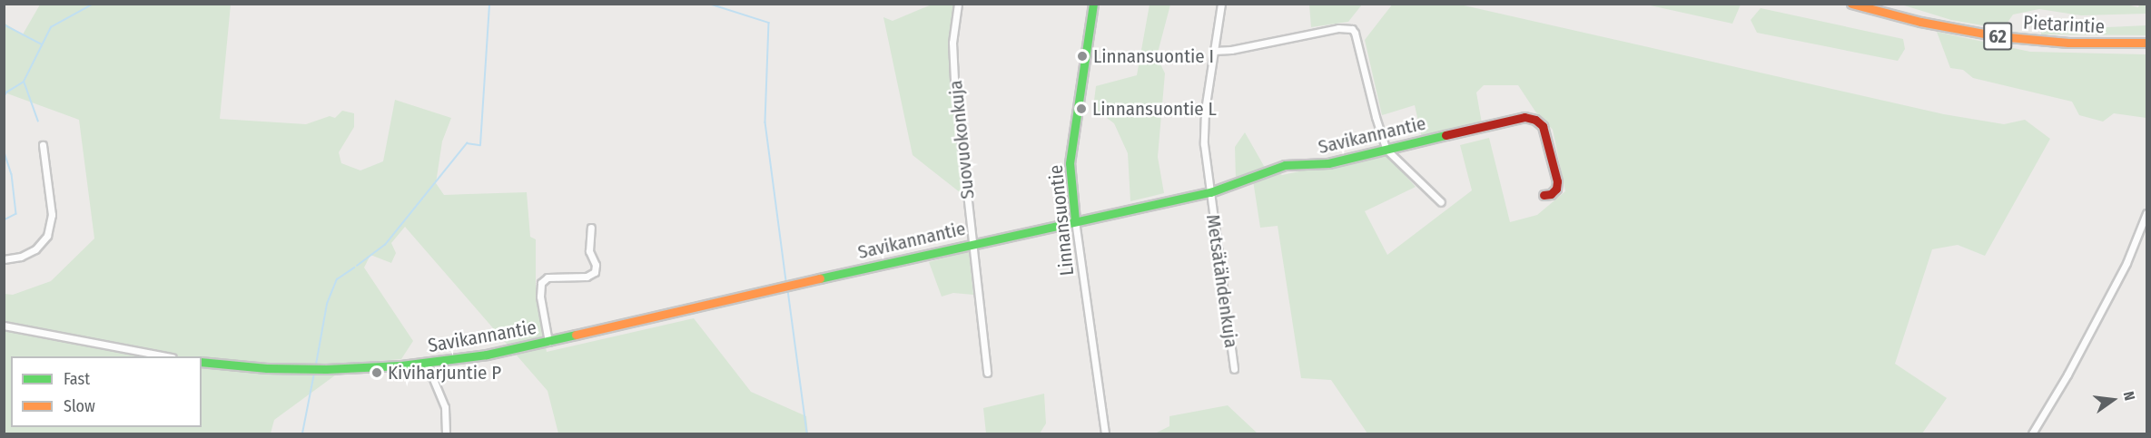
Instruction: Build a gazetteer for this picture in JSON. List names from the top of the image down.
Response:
{
  "streets": {
    "street": [
      "Pietarintie",
      "62",
      "Savikannantie",
      "Suovuokonkuja",
      "Linnansuontie",
      "Metsätähdenkuja"
    ]
  },
  "crossings": [
    ["Savikannantie", "Suovuokonkuja"],
    ["Savikannantie", "Linnansuontie"],
    ["Savikannantie", "Metsätähdenkuja"]
  ],
  "places": ["Linnansuontie I", "Linnansuontie L", "Kiviharjuntie P"],
  "legend": ["Fast", "Slow"],
  "north": "right"
}
